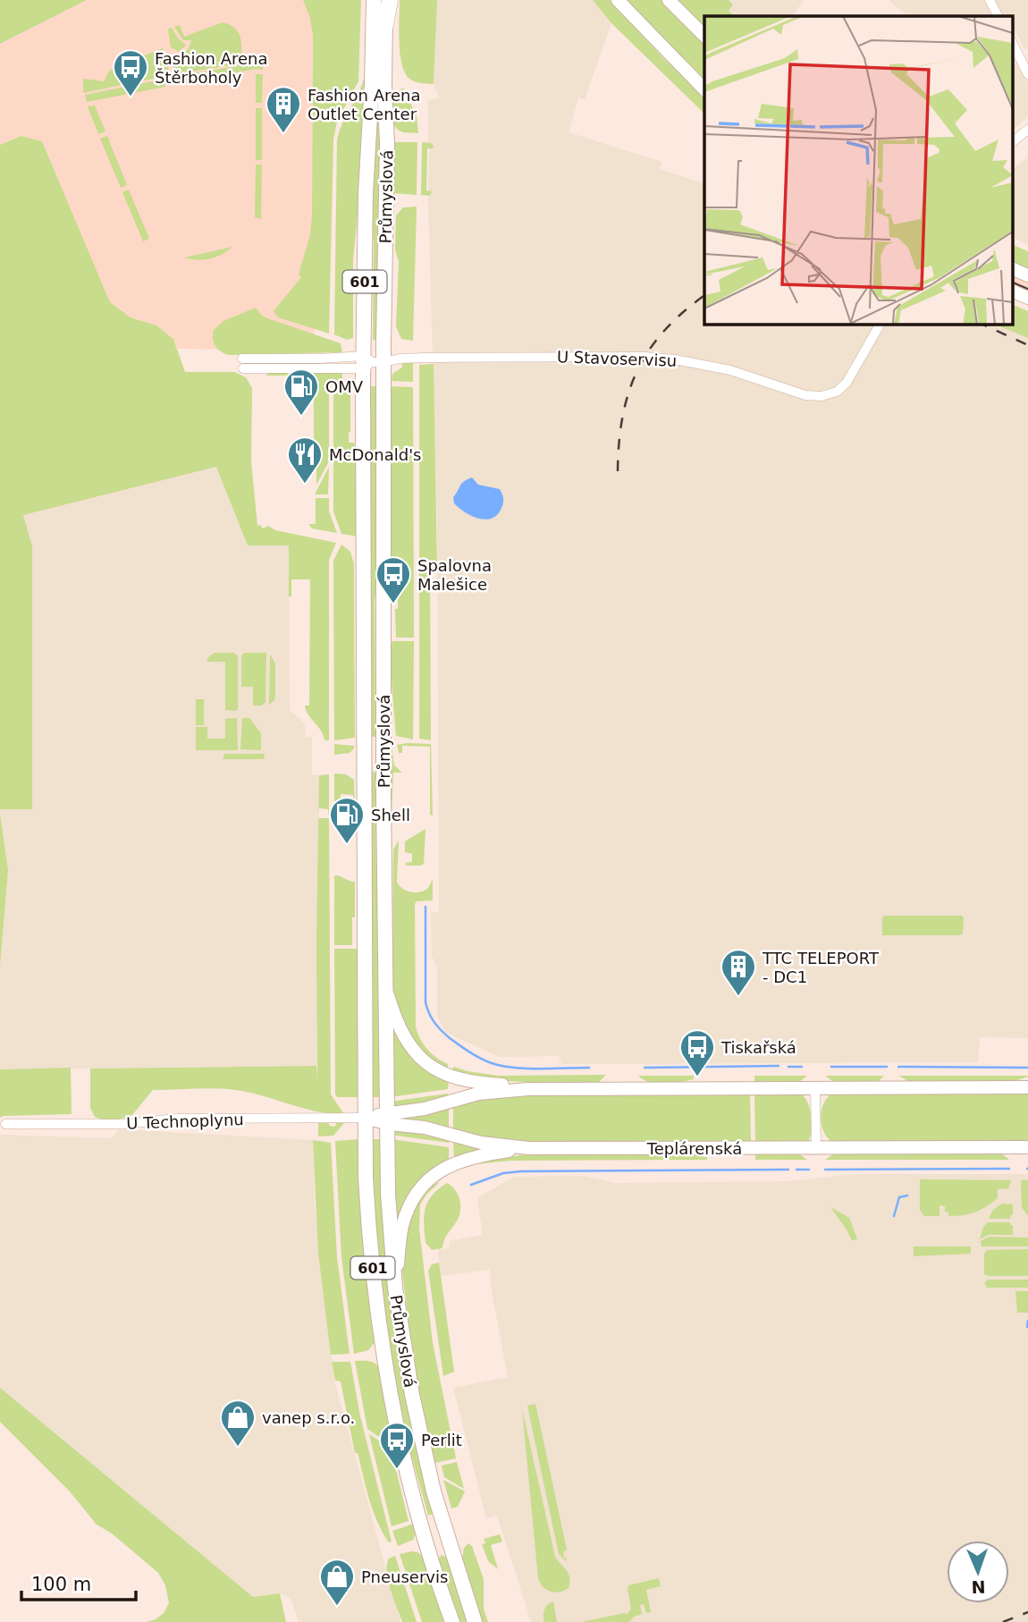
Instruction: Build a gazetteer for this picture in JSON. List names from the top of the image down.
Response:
{
  "streets": {
    "main road": ["Průmyslová", "601"],
    "street": ["U Stavoservisu", "U Technoplynu", "Teplárenská"]
  },
  "crossings": [
    ["Průmyslová", "U Stavoservisu"],
    ["Průmyslová", "U Technoplynu"],
    ["Průmyslová", "Teplárenská"],
    ["U Technoplynu", "Teplárenská"]
  ],
  "places": {
    "bus stop": [
      "Fashion Arena Štěrboholy",
      "Spalovna Malešice",
      "Tiskařská",
      "Perlit"
    ],
    "building": ["Fashion Arena Outlet Center", "TTC TELEPORT - DC1"],
    "fuel station": ["OMV", "Shell"],
    "restaurant": ["McDonald's"],
    "shop": ["vanep s.r.o.", "Pneuservis"]
  },
  "scale_bar": "100 m",
  "north": "bottom"
}
